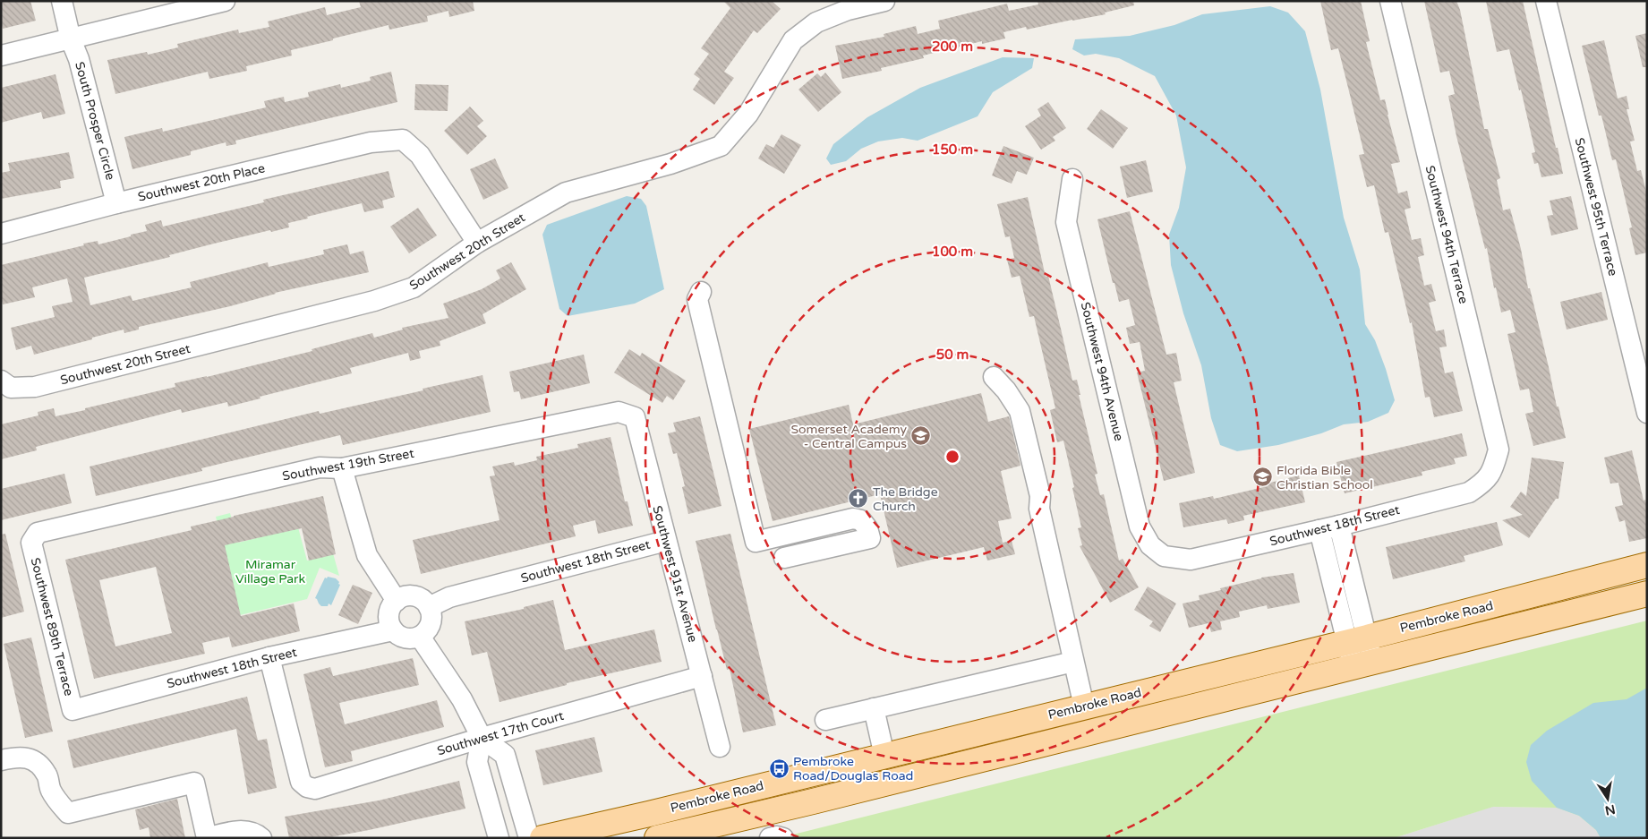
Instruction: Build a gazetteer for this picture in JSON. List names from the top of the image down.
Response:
{
  "streets": {
    "main road": ["Pembroke Road"],
    "street": [
      "South Prosper Circle",
      "Southwest 20th Place",
      "Southwest 95th Terrace",
      "Southwest 94th Terrace",
      "Southwest 20th Street",
      "Southwest 94th Avenue",
      "Southwest 19th Street",
      "Southwest 18th Street",
      "Southwest 91st Avenue",
      "Southwest 89th Terrace",
      "Southwest 17th Court"
    ]
  },
  "crossings": [
    ["South Prosper Circle", "Southwest 20th Place"],
    ["Southwest 20th Place", "Southwest 20th Street"],
    ["Southwest 94th Terrace", "Southwest 18th Street"],
    ["Southwest 94th Avenue", "Southwest 18th Street"],
    ["Southwest 19th Street", "Southwest 91st Avenue"],
    ["Southwest 19th Street", "Southwest 89th Terrace"],
    ["Southwest 18th Street", "Southwest 91st Avenue"],
    ["Southwest 18th Street", "Southwest 89th Terrace"],
    ["Southwest 18th Street", "Southwest 17th Court"],
    ["Southwest 91st Avenue", "Southwest 17th Court"]
  ],
  "parks": ["Miramar Village Park"],
  "places": {
    "school or university": ["Somerset Academy - Central Campus", "Florida Bible Christian School"],
    "church": ["The Bridge Church"],
    "bus stop": ["Pembroke Road/Douglas Road"]
  },
  "north": "bottom",
  "rings": [
    "200 m",
    "150 m",
    "100 m",
    "50 m"
  ]
}
